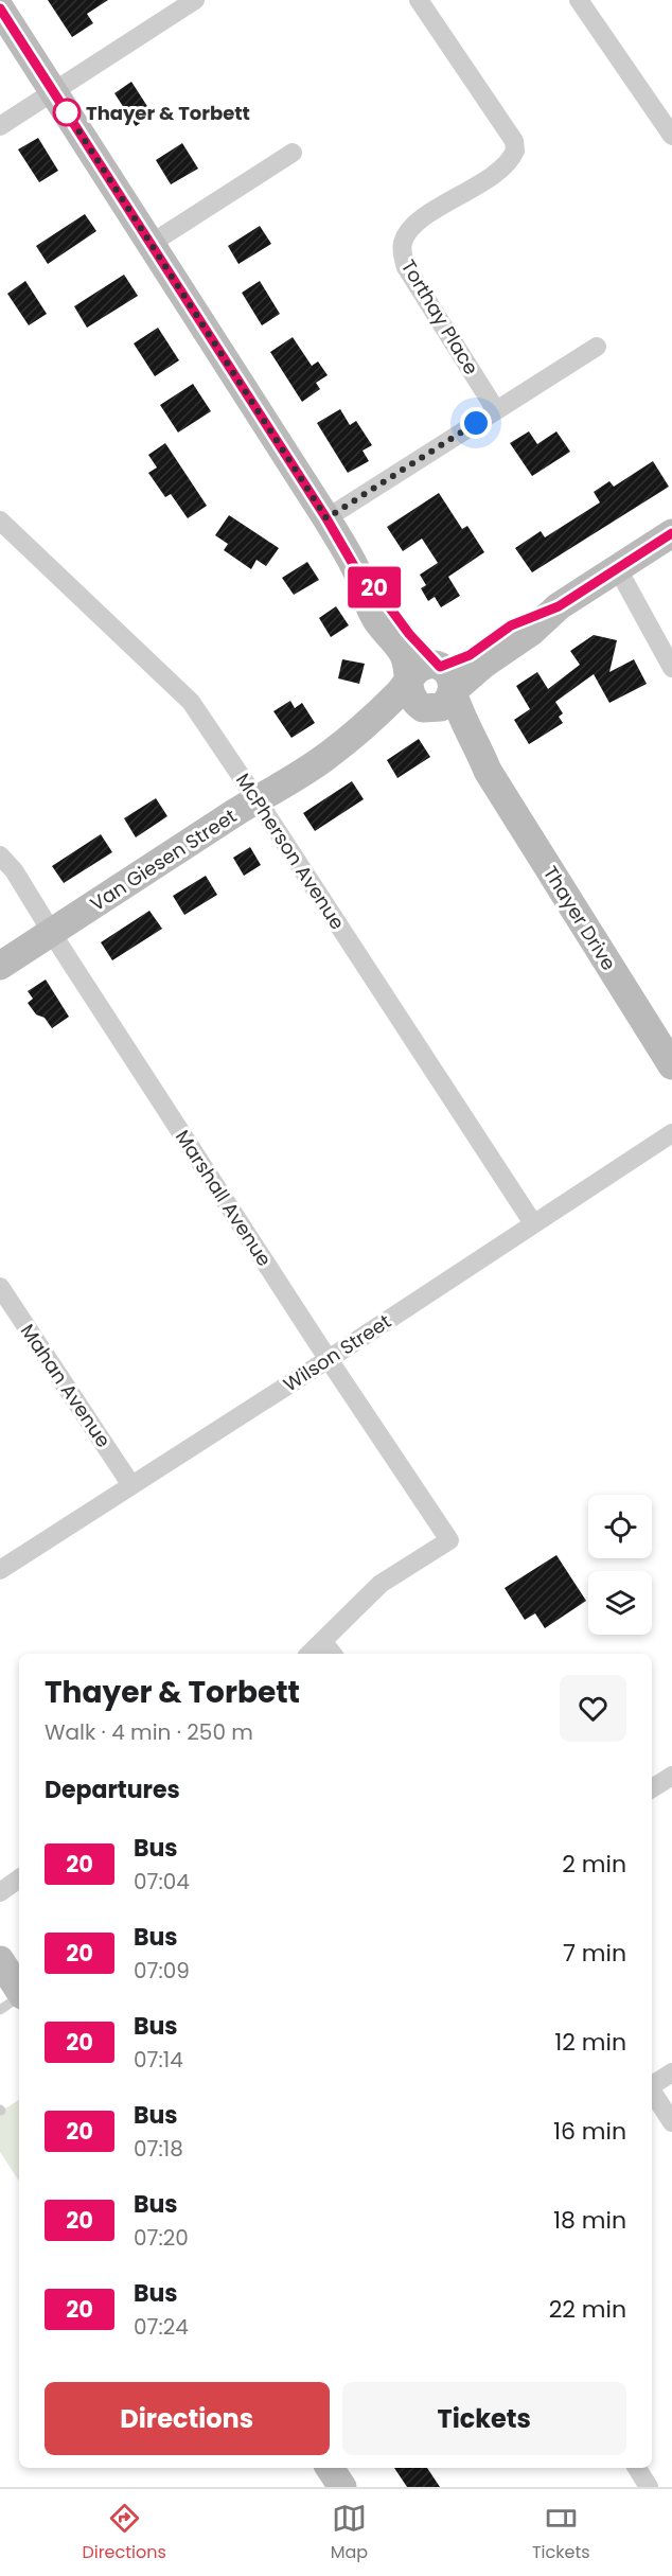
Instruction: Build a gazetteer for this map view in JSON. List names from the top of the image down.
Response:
{
  "streets": {
    "street": [
      "Torthay Place",
      "McPherson Avenue",
      "Van Giesen Street",
      "Thayer Drive",
      "Marshall Avenue",
      "Wilson Street",
      "Mahan Avenue"
    ]
  },
  "crossings": [
    ["McPherson Avenue", "Van Giesen Street"],
    ["McPherson Avenue", "Wilson Street"],
    ["Van Giesen Street", "Thayer Drive"],
    ["Van Giesen Street", "Marshall Avenue"],
    ["Marshall Avenue", "Wilson Street"],
    ["Wilson Street", "Mahan Avenue"]
  ],
  "places": ["Thayer & Torbett"],
  "lines": ["bus line 20"],
  "page": {
    "on_map": "20",
    "heading": [
      ["Thayer & Torbett", "Walk · 4 min · 250 m"],
      "Departures"
    ],
    "list": [
      {
        "mark": "20",
        "name": "Bus",
        "note": "07:04",
        "value": "2 min"
      },
      {
        "mark": "20",
        "name": "Bus",
        "note": "07:09",
        "value": "7 min"
      },
      {
        "mark": "20",
        "name": "Bus",
        "note": "07:14",
        "value": "12 min"
      },
      {
        "mark": "20",
        "name": "Bus",
        "note": "07:18",
        "value": "16 min"
      },
      {
        "mark": "20",
        "name": "Bus",
        "note": "07:20",
        "value": "18 min"
      },
      {
        "mark": "20",
        "name": "Bus",
        "note": "07:24",
        "value": "22 min"
      }
    ],
    "buttons": ["Directions", "Tickets"],
    "tabs": ["Directions", "Map", "Tickets"]
  }
}
